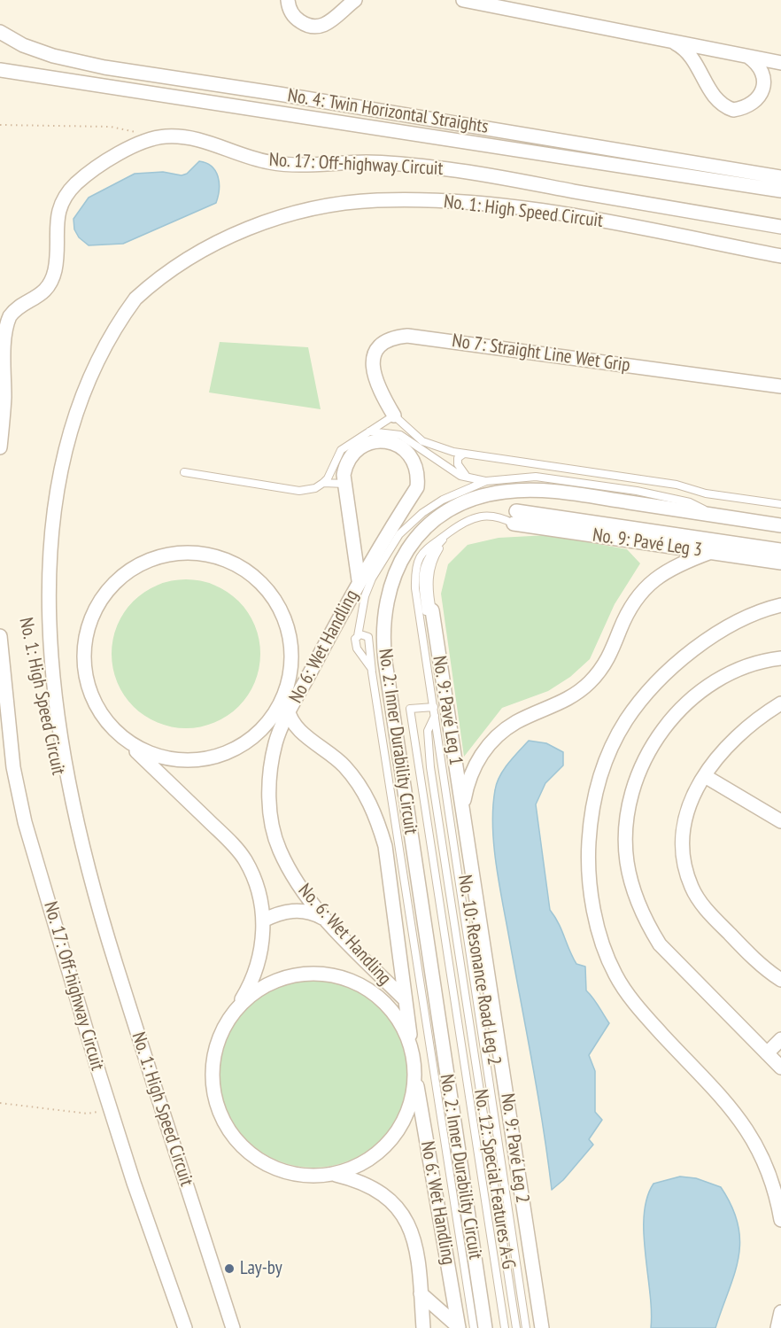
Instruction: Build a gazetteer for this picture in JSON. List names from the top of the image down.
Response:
{
  "streets": {
    "street": [
      "No. 4: Twin Horizontal Straights",
      "No. 17: Off-highway Circuit",
      "No. 1: High Speed Circuit",
      "No 7: Straight Line Wet Grip",
      "No. 9: Pavé Leg 3",
      "No 6: Wet Handling",
      "No. 9: Pavé Leg 1",
      "No. 2: Inner Durability Circuit",
      "No. 6: Wet Handling",
      "No. 10: Resonance Road Leg 2",
      "No. 9: Pavé Leg 2"
    ],
    "lane": ["No. 12: Special Features A-G"]
  },
  "crossings": [
    ["No 6: Wet Handling", "No. 6: Wet Handling"],
    ["No. 9: Pavé Leg 1", "No. 10: Resonance Road Leg 2"],
    ["No. 9: Pavé Leg 1", "No. 9: Pavé Leg 2"]
  ],
  "places": ["Lay-by"]
}
